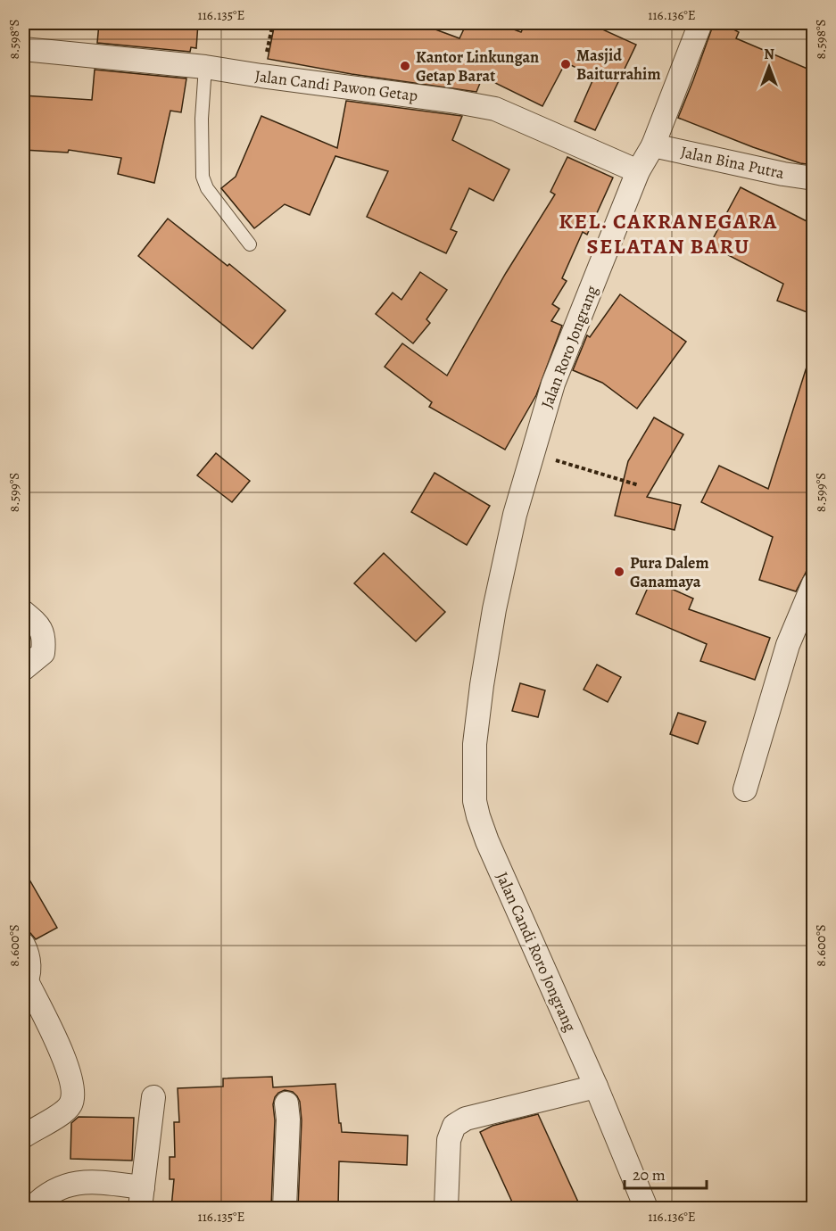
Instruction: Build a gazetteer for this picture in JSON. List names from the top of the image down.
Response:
{
  "streets": {
    "street": [
      "Jalan Candi Pawon Getap",
      "Jalan Bina Putra",
      "Jalan Roro Jongrang",
      "Jalan Candi Roro Jongrang"
    ]
  },
  "crossings": [
    ["Jalan Candi Pawon Getap", "Jalan Roro Jongrang"],
    ["Jalan Bina Putra", "Jalan Roro Jongrang"],
    ["Jalan Roro Jongrang", "Jalan Candi Roro Jongrang"]
  ],
  "districts": ["KEL. CAKRANEGARA SELATAN BARU"],
  "places": ["Masjid Baiturrahim", "Kantor Linkungan Getap Barat", "Pura Dalem Ganamaya"],
  "scale_bar": "20 m",
  "north": "top",
  "coordinates": [
    "116.135°E",
    "116.136°E",
    "8.598°S",
    "8.599°S",
    "8.600°S"
  ]
}
